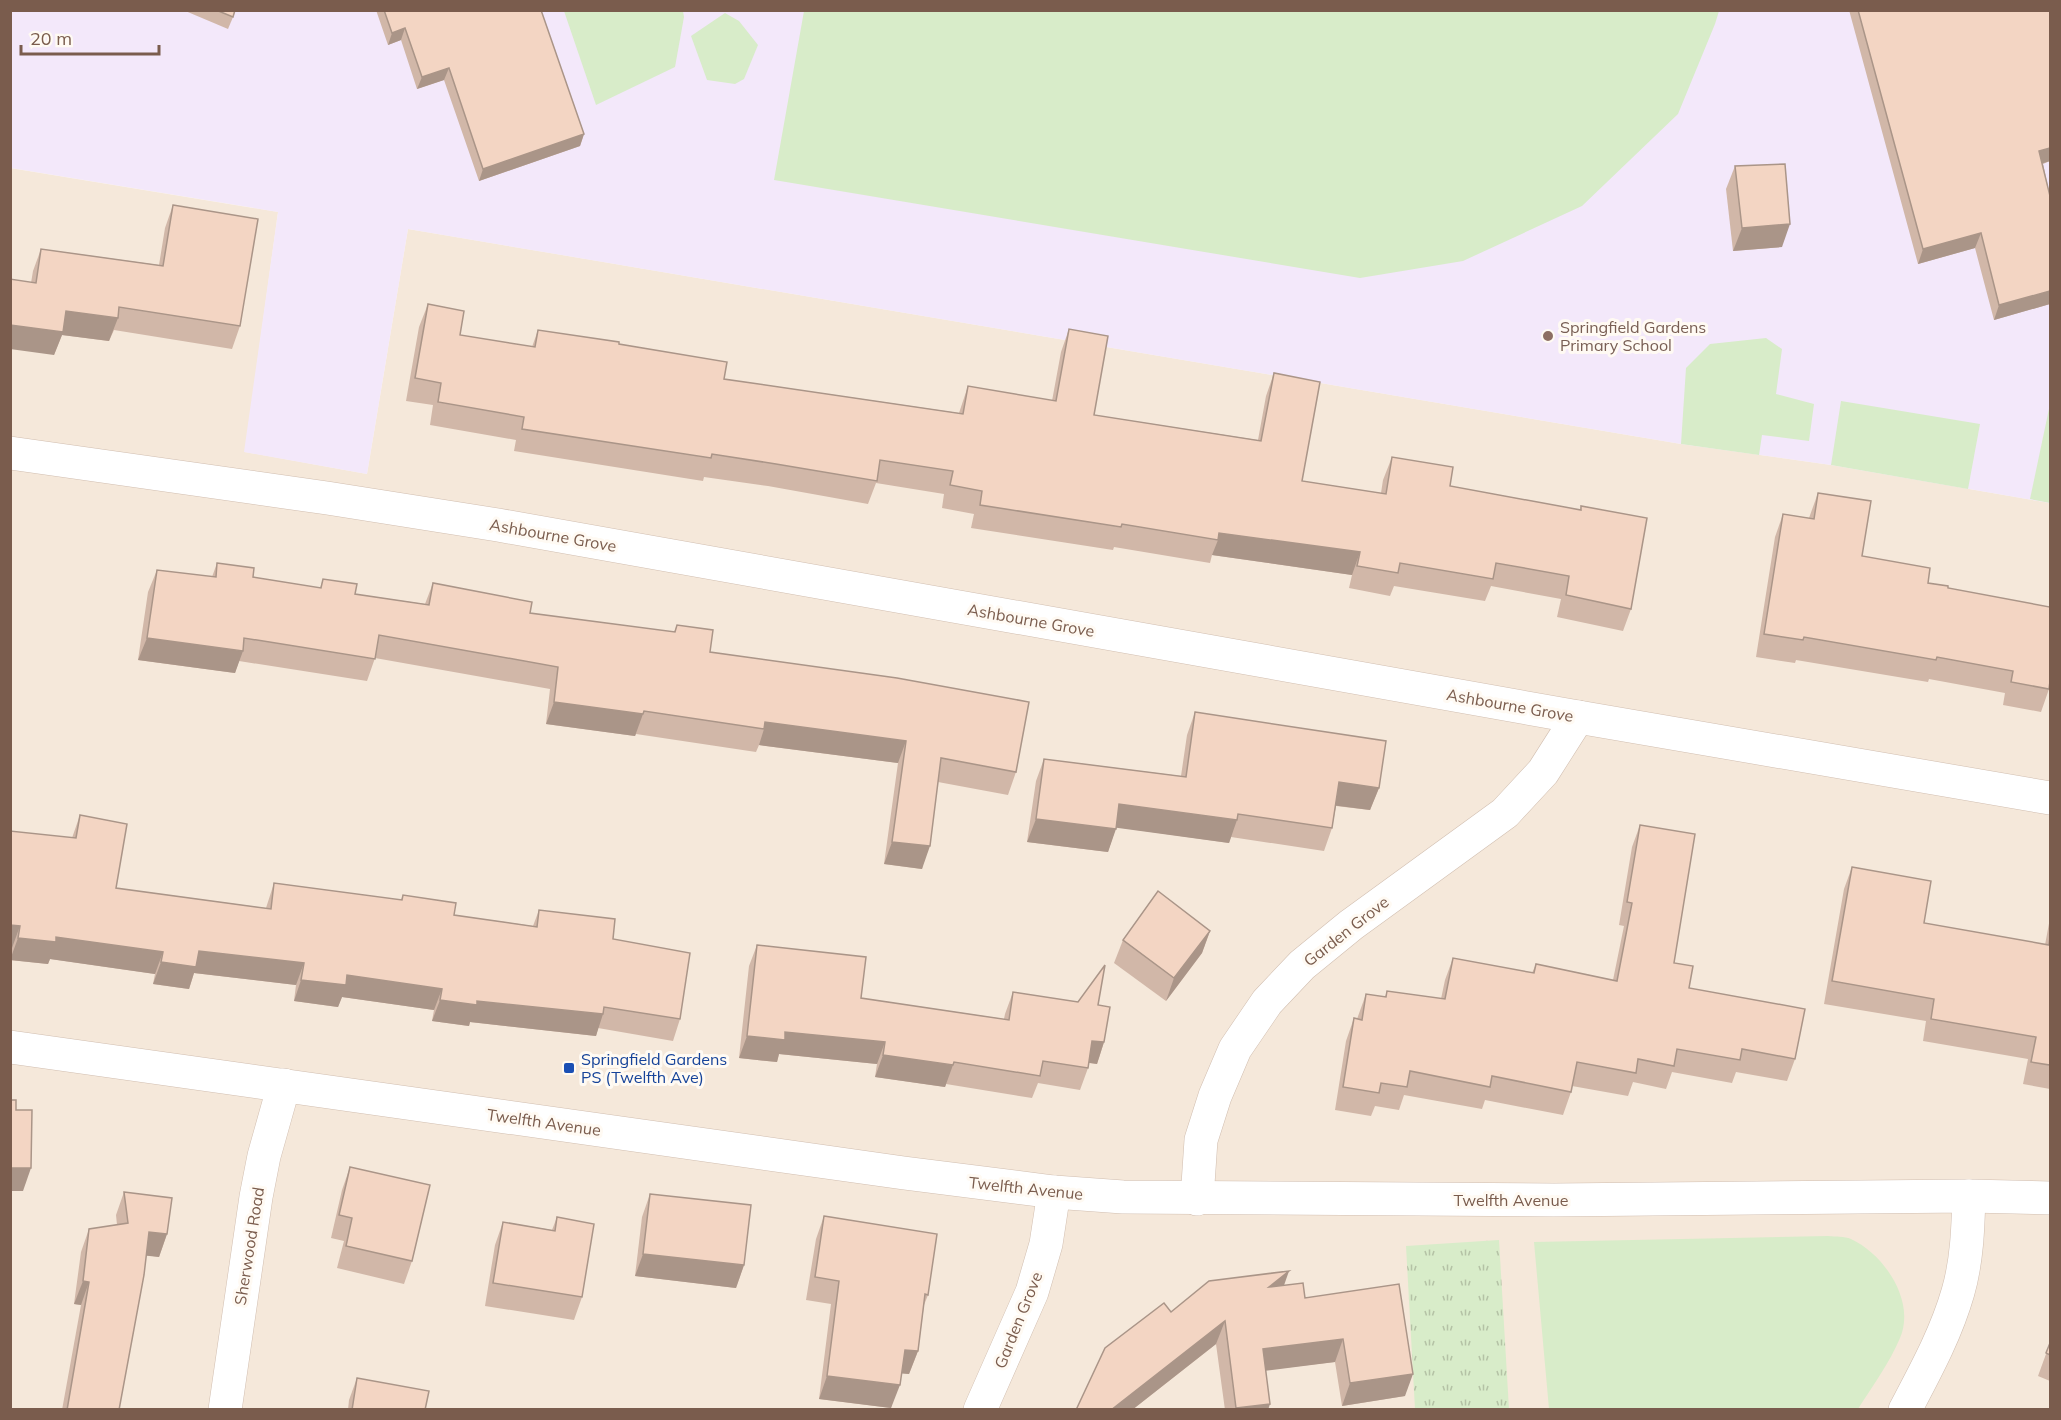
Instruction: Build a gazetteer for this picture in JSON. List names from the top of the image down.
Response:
{
  "streets": {
    "street": [
      "Ashbourne Grove",
      "Garden Grove",
      "Twelfth Avenue",
      "Sherwood Road"
    ]
  },
  "crossings": [
    ["Ashbourne Grove", "Garden Grove"],
    ["Garden Grove", "Twelfth Avenue"],
    ["Twelfth Avenue", "Sherwood Road"]
  ],
  "places": {
    "other": ["Springfield Gardens Primary School"],
    "transit": ["Springfield Gardens PS (Twelfth Ave)"]
  },
  "scale_bar": "20 m"
}
